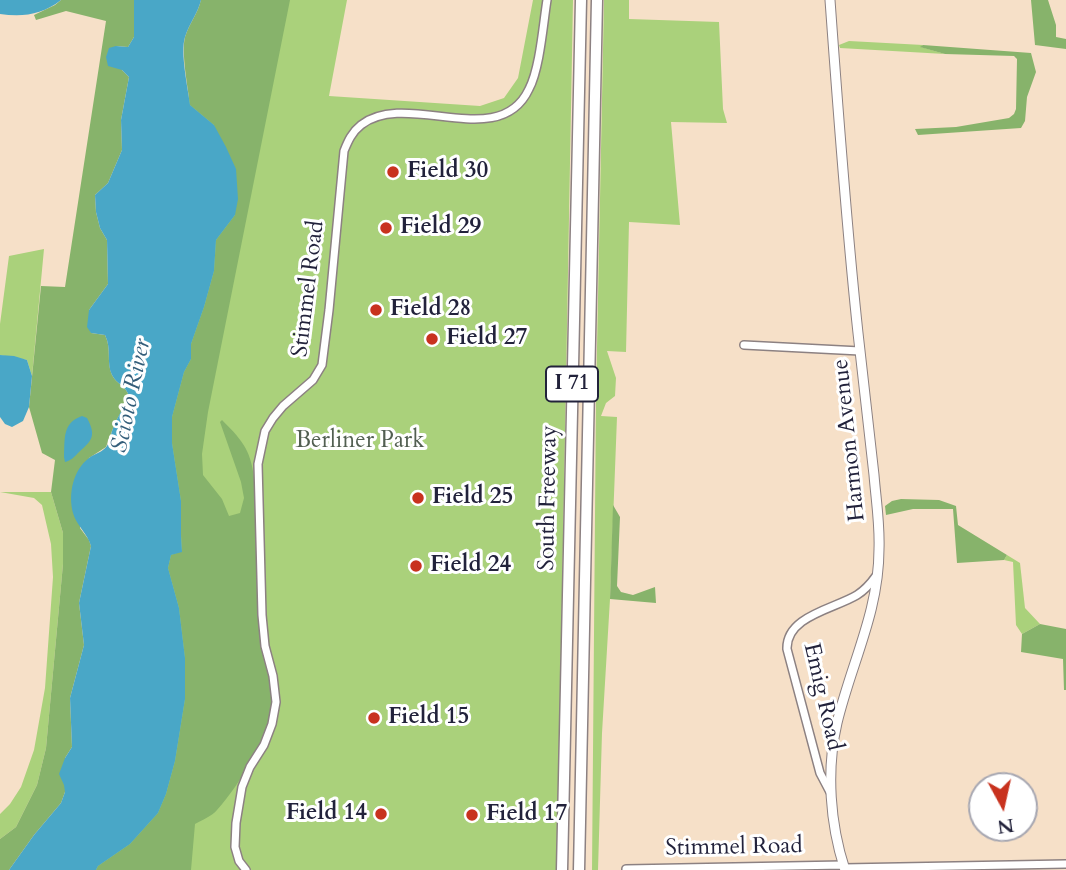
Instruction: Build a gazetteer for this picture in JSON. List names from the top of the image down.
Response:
{
  "streets": {
    "highway": ["I 71", "South Freeway"],
    "main road": ["Harmon Avenue"],
    "street": ["Stimmel Road", "Emig Road"]
  },
  "crossings": [
    ["Stimmel Road", "Harmon Avenue"],
    ["Harmon Avenue", "Emig Road"]
  ],
  "water": ["Scioto River"],
  "parks": ["Berliner Park"],
  "places": [
    "Field 30",
    "Field 29",
    "Field 28",
    "Field 27",
    "Field 25",
    "Field 24",
    "Field 15",
    "Field 14",
    "Field 17"
  ],
  "north": "bottom"
}
